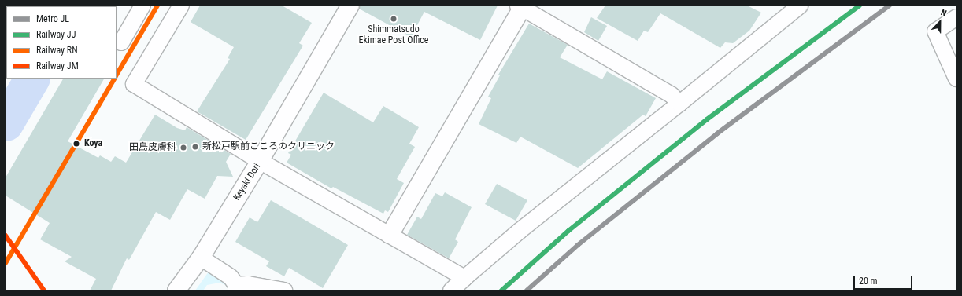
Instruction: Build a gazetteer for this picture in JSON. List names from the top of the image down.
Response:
{
  "streets": {
    "street": ["Keyaki Dori"]
  },
  "places": [
    "Shimmatsudo Ekimae Post Office",
    "Koya",
    "新松戸駅前こころのクリニック",
    "田島皮膚科"
  ],
  "lines": [
    "metro line JL",
    "rail line JJ",
    "rail line RN",
    "rail line JM"
  ],
  "legend": [
    "Metro JL",
    "Railway JJ",
    "Railway RN",
    "Railway JM"
  ],
  "scale_bar": "20 m",
  "north": "top"
}
